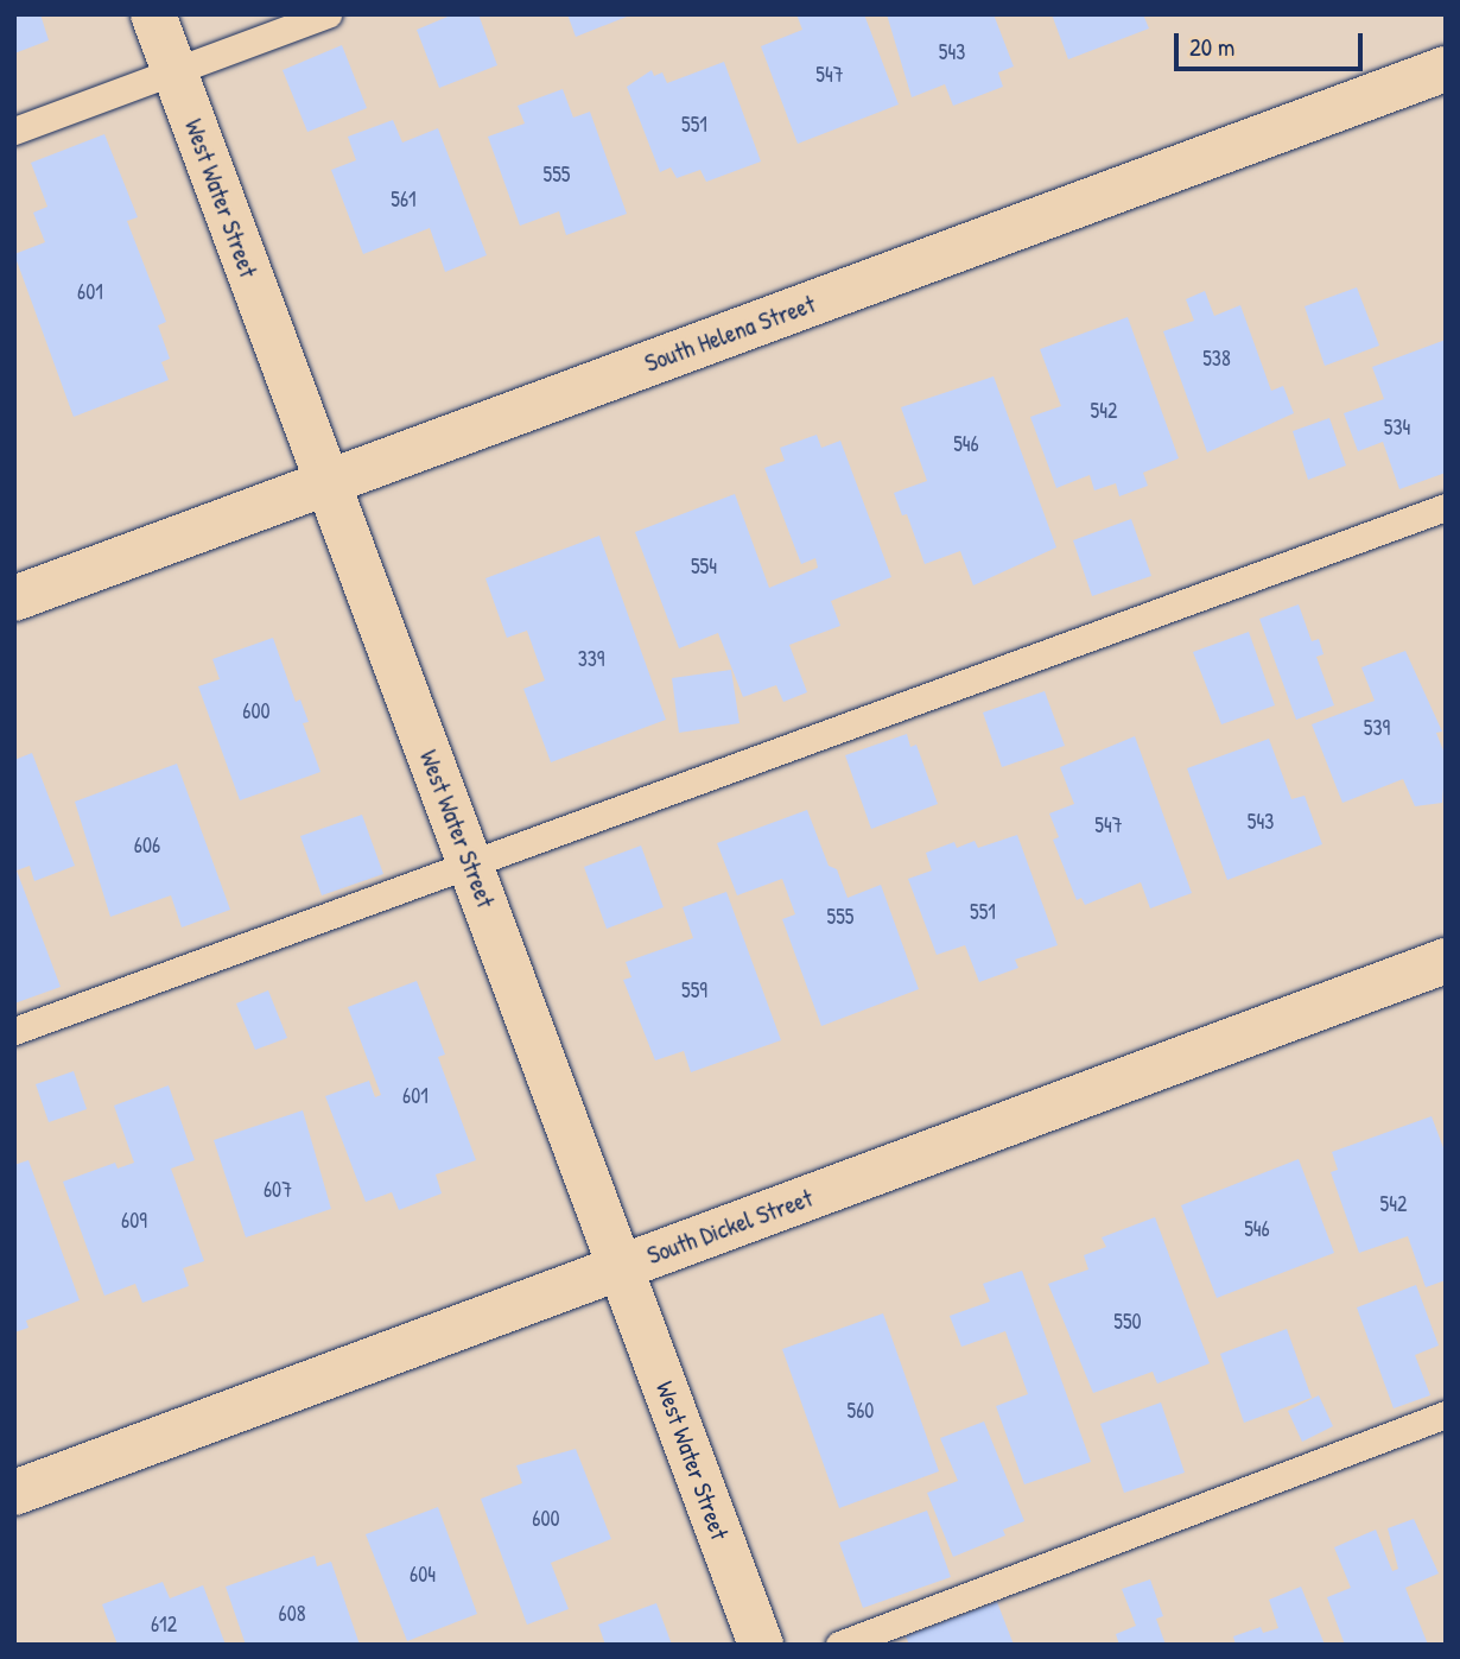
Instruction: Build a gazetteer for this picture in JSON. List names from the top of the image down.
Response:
{
  "streets": {
    "street": ["West Water Street", "South Helena Street", "South Dickel Street"]
  },
  "crossings": [
    ["West Water Street", "South Helena Street"],
    ["West Water Street", "South Dickel Street"]
  ],
  "house_numbers": [
    "543",
    "547",
    "551",
    "555",
    "561",
    "601",
    "538",
    "542",
    "534",
    "546",
    "554",
    "339",
    "600",
    "539",
    "543",
    "547",
    "606",
    "551",
    "555",
    "559",
    "601",
    "607",
    "542",
    "609",
    "546",
    "550",
    "560",
    "600",
    "604",
    "608",
    "612"
  ],
  "scale_bar": "20 m"
}
